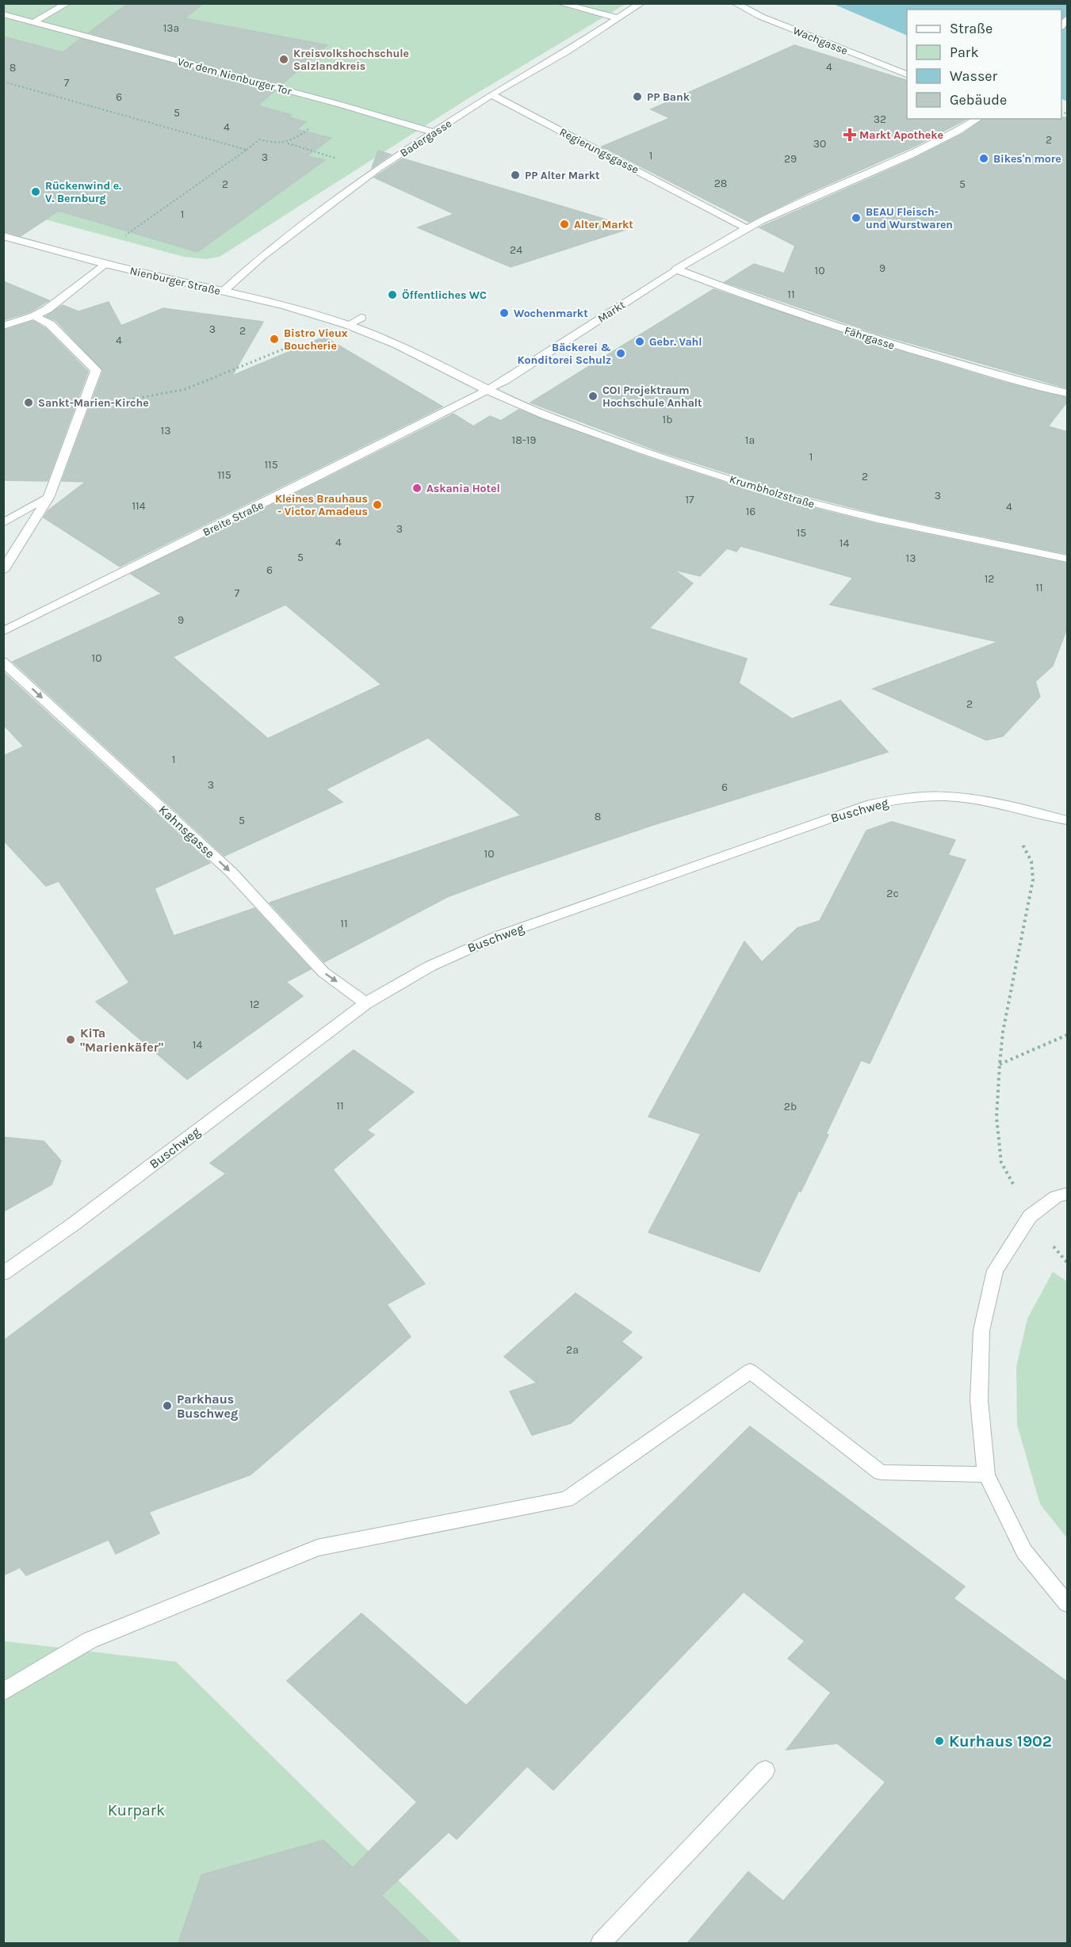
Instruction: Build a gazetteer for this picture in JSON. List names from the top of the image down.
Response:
{
  "streets": {
    "street": [
      "Wachgasse",
      "Vor dem Nienburger Tor",
      "Badergasse",
      "Regierungsgasse",
      "Nienburger Straße",
      "Markt",
      "Fährgasse",
      "Krumbholzstraße",
      "Breite Straße",
      "Buschweg",
      "Kahnsgasse"
    ]
  },
  "crossings": [
    ["Vor dem Nienburger Tor", "Badergasse"],
    ["Badergasse", "Regierungsgasse"],
    ["Badergasse", "Nienburger Straße"],
    ["Regierungsgasse", "Markt"],
    ["Markt", "Fährgasse"],
    ["Markt", "Krumbholzstraße"],
    ["Markt", "Breite Straße"],
    ["Krumbholzstraße", "Breite Straße"],
    ["Buschweg", "Kahnsgasse"]
  ],
  "one_way": ["Kahnsgasse"],
  "parks": ["Kurpark"],
  "places": {
    "other": [
      "Kreisvolkshochschule Salzlandkreis",
      "PP Bank",
      "Bikes'n more",
      "PP Alter Markt",
      "Rückenwind e. V. Bernburg",
      "BEAU Fleisch- und Wurstwaren",
      "Alter Markt",
      "Öffentliches WC",
      "Wochenmarkt",
      "Bistro Vieux Boucherie",
      "Gebr. Vahl",
      "Bäckerei & Konditorei Schulz",
      "COI Projektraum Hochschule Anhalt",
      "Sankt-Marien-Kirche",
      "Askania Hotel",
      "Kleines Brauhaus - Victor Amadeus",
      "KiTa \"Marienkäfer\"",
      "Parkhaus Buschweg",
      "Kurhaus 1902"
    ],
    "health": ["Markt Apotheke"]
  },
  "house_numbers": [
    "13a",
    "4",
    "8",
    "7",
    "6",
    "5",
    "32",
    "4",
    "2",
    "30",
    "1",
    "3",
    "29",
    "28",
    "2",
    "5",
    "1",
    "24",
    "9",
    "10",
    "11",
    "3",
    "2",
    "4",
    "1b",
    "13",
    "18-19",
    "1a",
    "1",
    "115",
    "115",
    "2",
    "3",
    "17",
    "114",
    "4",
    "16",
    "3",
    "15",
    "4",
    "14",
    "5",
    "13",
    "6",
    "12",
    "11",
    "7",
    "9",
    "10",
    "2",
    "1",
    "3",
    "6",
    "8",
    "5",
    "10",
    "2c",
    "11",
    "12",
    "14",
    "11",
    "2b",
    "2a"
  ],
  "legend": [
    "Straße",
    "Park",
    "Wasser",
    "Gebäude"
  ]
}
